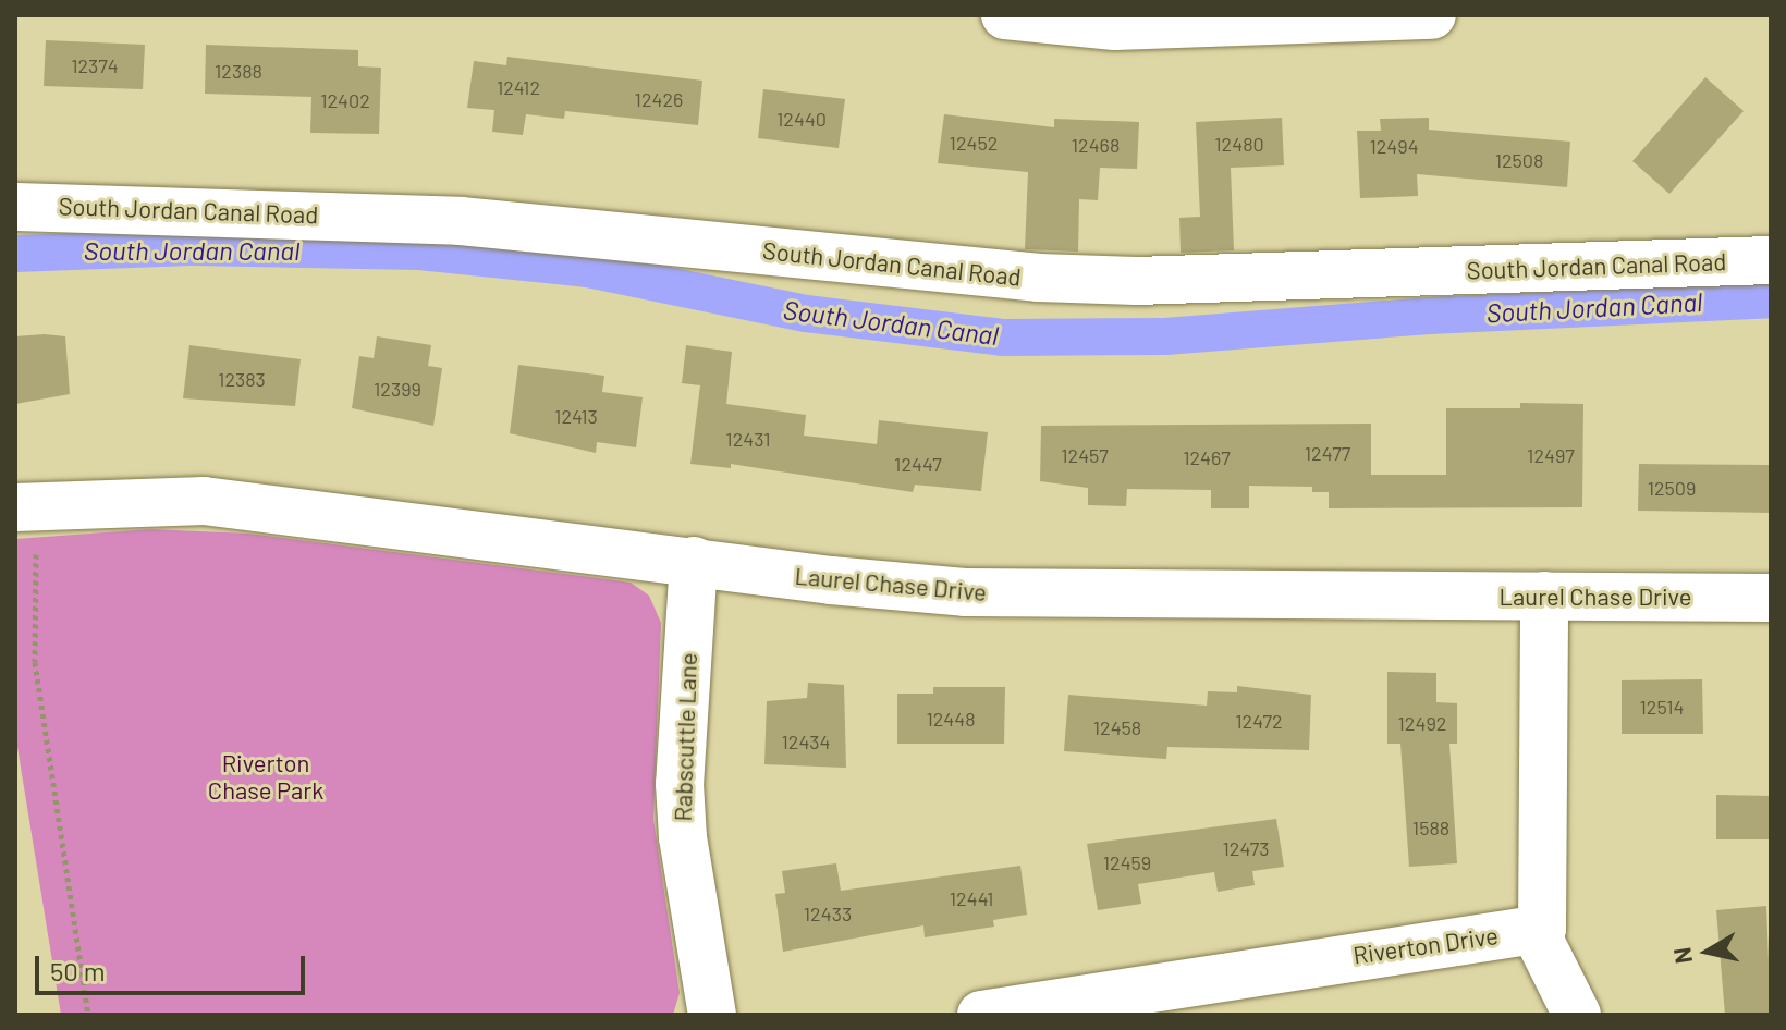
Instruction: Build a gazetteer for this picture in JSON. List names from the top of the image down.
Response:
{
  "streets": {
    "street": [
      "South Jordan Canal Road",
      "Laurel Chase Drive",
      "Rabscuttle Lane",
      "Riverton Drive"
    ]
  },
  "crossings": [
    ["Laurel Chase Drive", "Rabscuttle Lane"]
  ],
  "water": ["South Jordan Canal"],
  "parks": ["Riverton Chase Park"],
  "house_numbers": [
    "12374",
    "12388",
    "12412",
    "12426",
    "12402",
    "12440",
    "12452",
    "12480",
    "12468",
    "12494",
    "12508",
    "12383",
    "12399",
    "12413",
    "12431",
    "12477",
    "12457",
    "12497",
    "12467",
    "12447",
    "12509",
    "12514",
    "12448",
    "12472",
    "12492",
    "12458",
    "12434",
    "1588",
    "12473",
    "12459",
    "12441",
    "12433"
  ],
  "scale_bar": "50 m",
  "north": "left"
}
